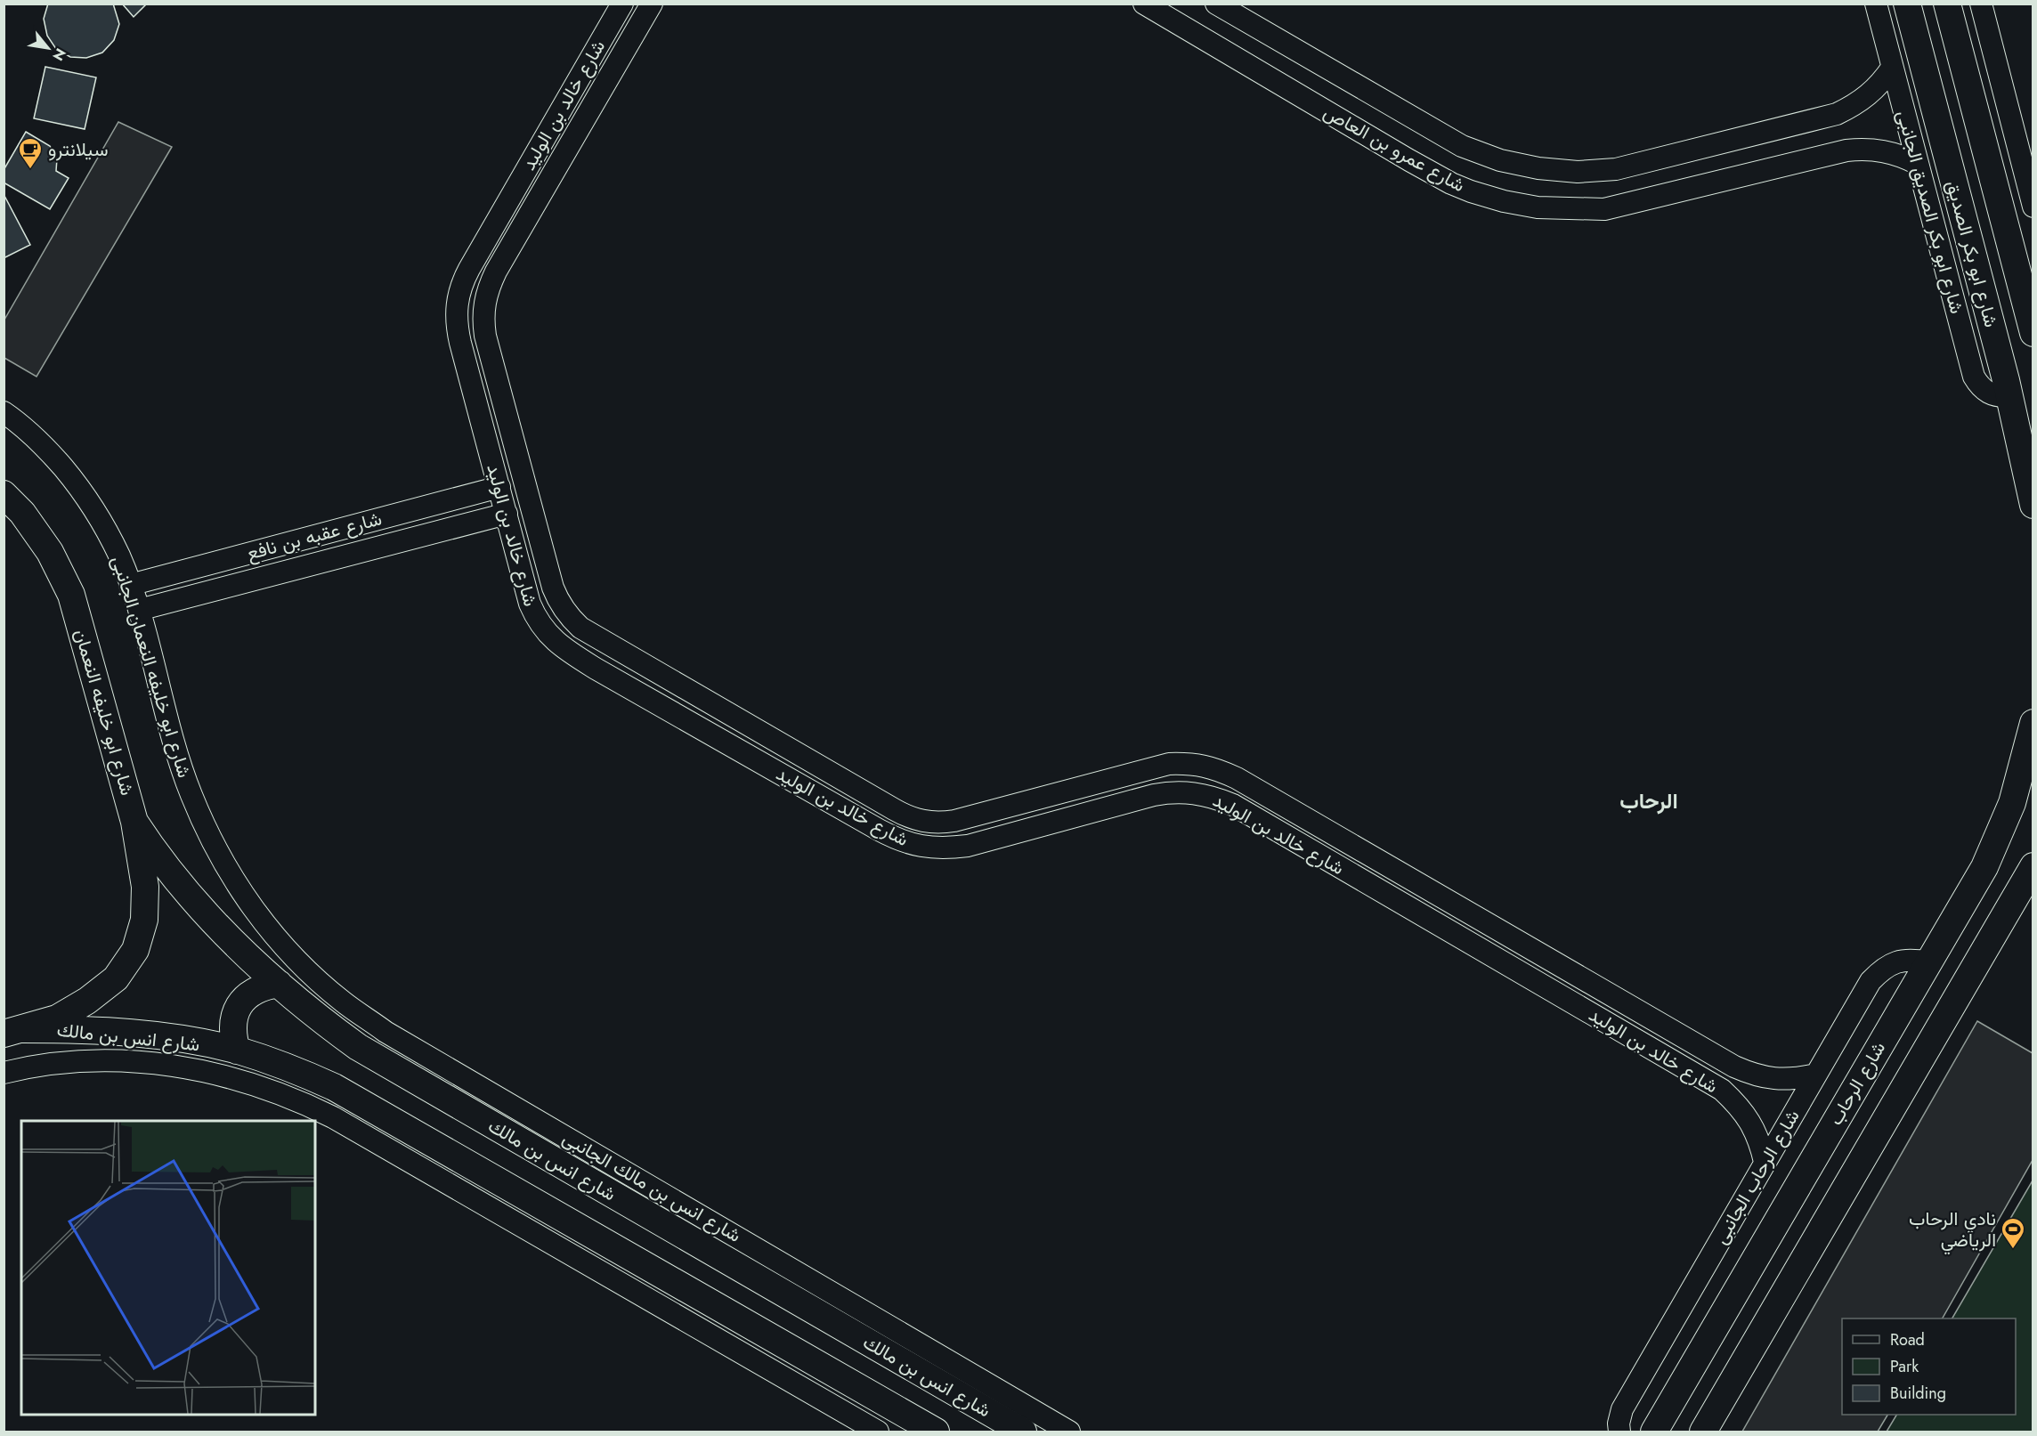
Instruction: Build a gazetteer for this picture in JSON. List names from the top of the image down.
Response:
{
  "streets": {
    "street": [
      "شارع خالد بن الوليد",
      "شارع عمرو بن العاص",
      "شارع ابو بكر الصديق الجانبى",
      "شارع ابو بكر الصديق",
      "شارع عقبه بن نافع",
      "شارع ابو خليفه النعمان الجانبى",
      "شارع ابو خليفه النعمان",
      "شارع انس بن مالك",
      "شارع الرحاب",
      "شارع الرحاب الجانبى",
      "شارع انس بن مالك الجانبى"
    ]
  },
  "crossings": [
    ["شارع خالد بن الوليد", "شارع عقبه بن نافع"],
    ["شارع خالد بن الوليد", "شارع الرحاب الجانبى"],
    ["شارع عمرو بن العاص", "شارع ابو بكر الصديق الجانبى"],
    ["شارع ابو بكر الصديق الجانبى", "شارع ابو بكر الصديق"],
    ["شارع عقبه بن نافع", "شارع ابو خليفه النعمان الجانبى"],
    ["شارع ابو خليفه النعمان الجانبى", "شارع انس بن مالك الجانبى"],
    ["شارع ابو خليفه النعمان", "شارع انس بن مالك"],
    ["شارع الرحاب", "شارع الرحاب الجانبى"]
  ],
  "districts": ["الرحاب"],
  "places": {
    "cafe": ["سيلانترو"],
    "sports": ["نادي الرحاب الرياضي"]
  },
  "legend": ["Road", "Park", "Building"],
  "north": "bottom right"
}
